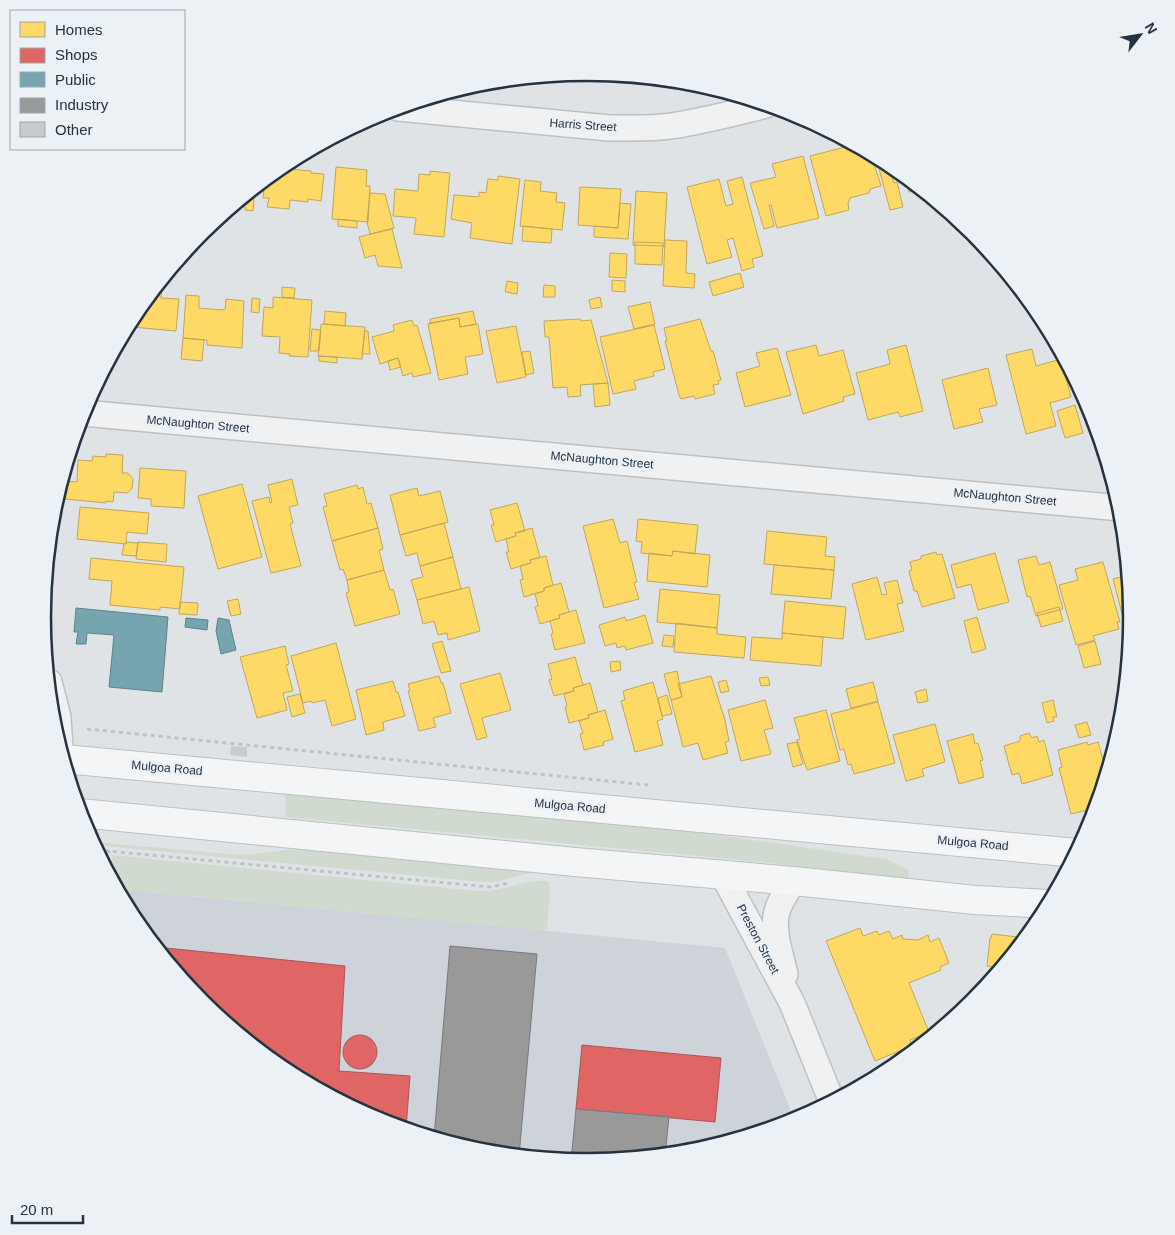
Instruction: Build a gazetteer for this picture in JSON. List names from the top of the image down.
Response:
{
  "streets": {
    "main road": ["Mulgoa Road"],
    "street": ["Harris Street", "McNaughton Street", "Preston Street"]
  },
  "legend": [
    "Homes",
    "Shops",
    "Public",
    "Industry",
    "Other"
  ],
  "scale_bar": "20 m",
  "north": "top right"
}
